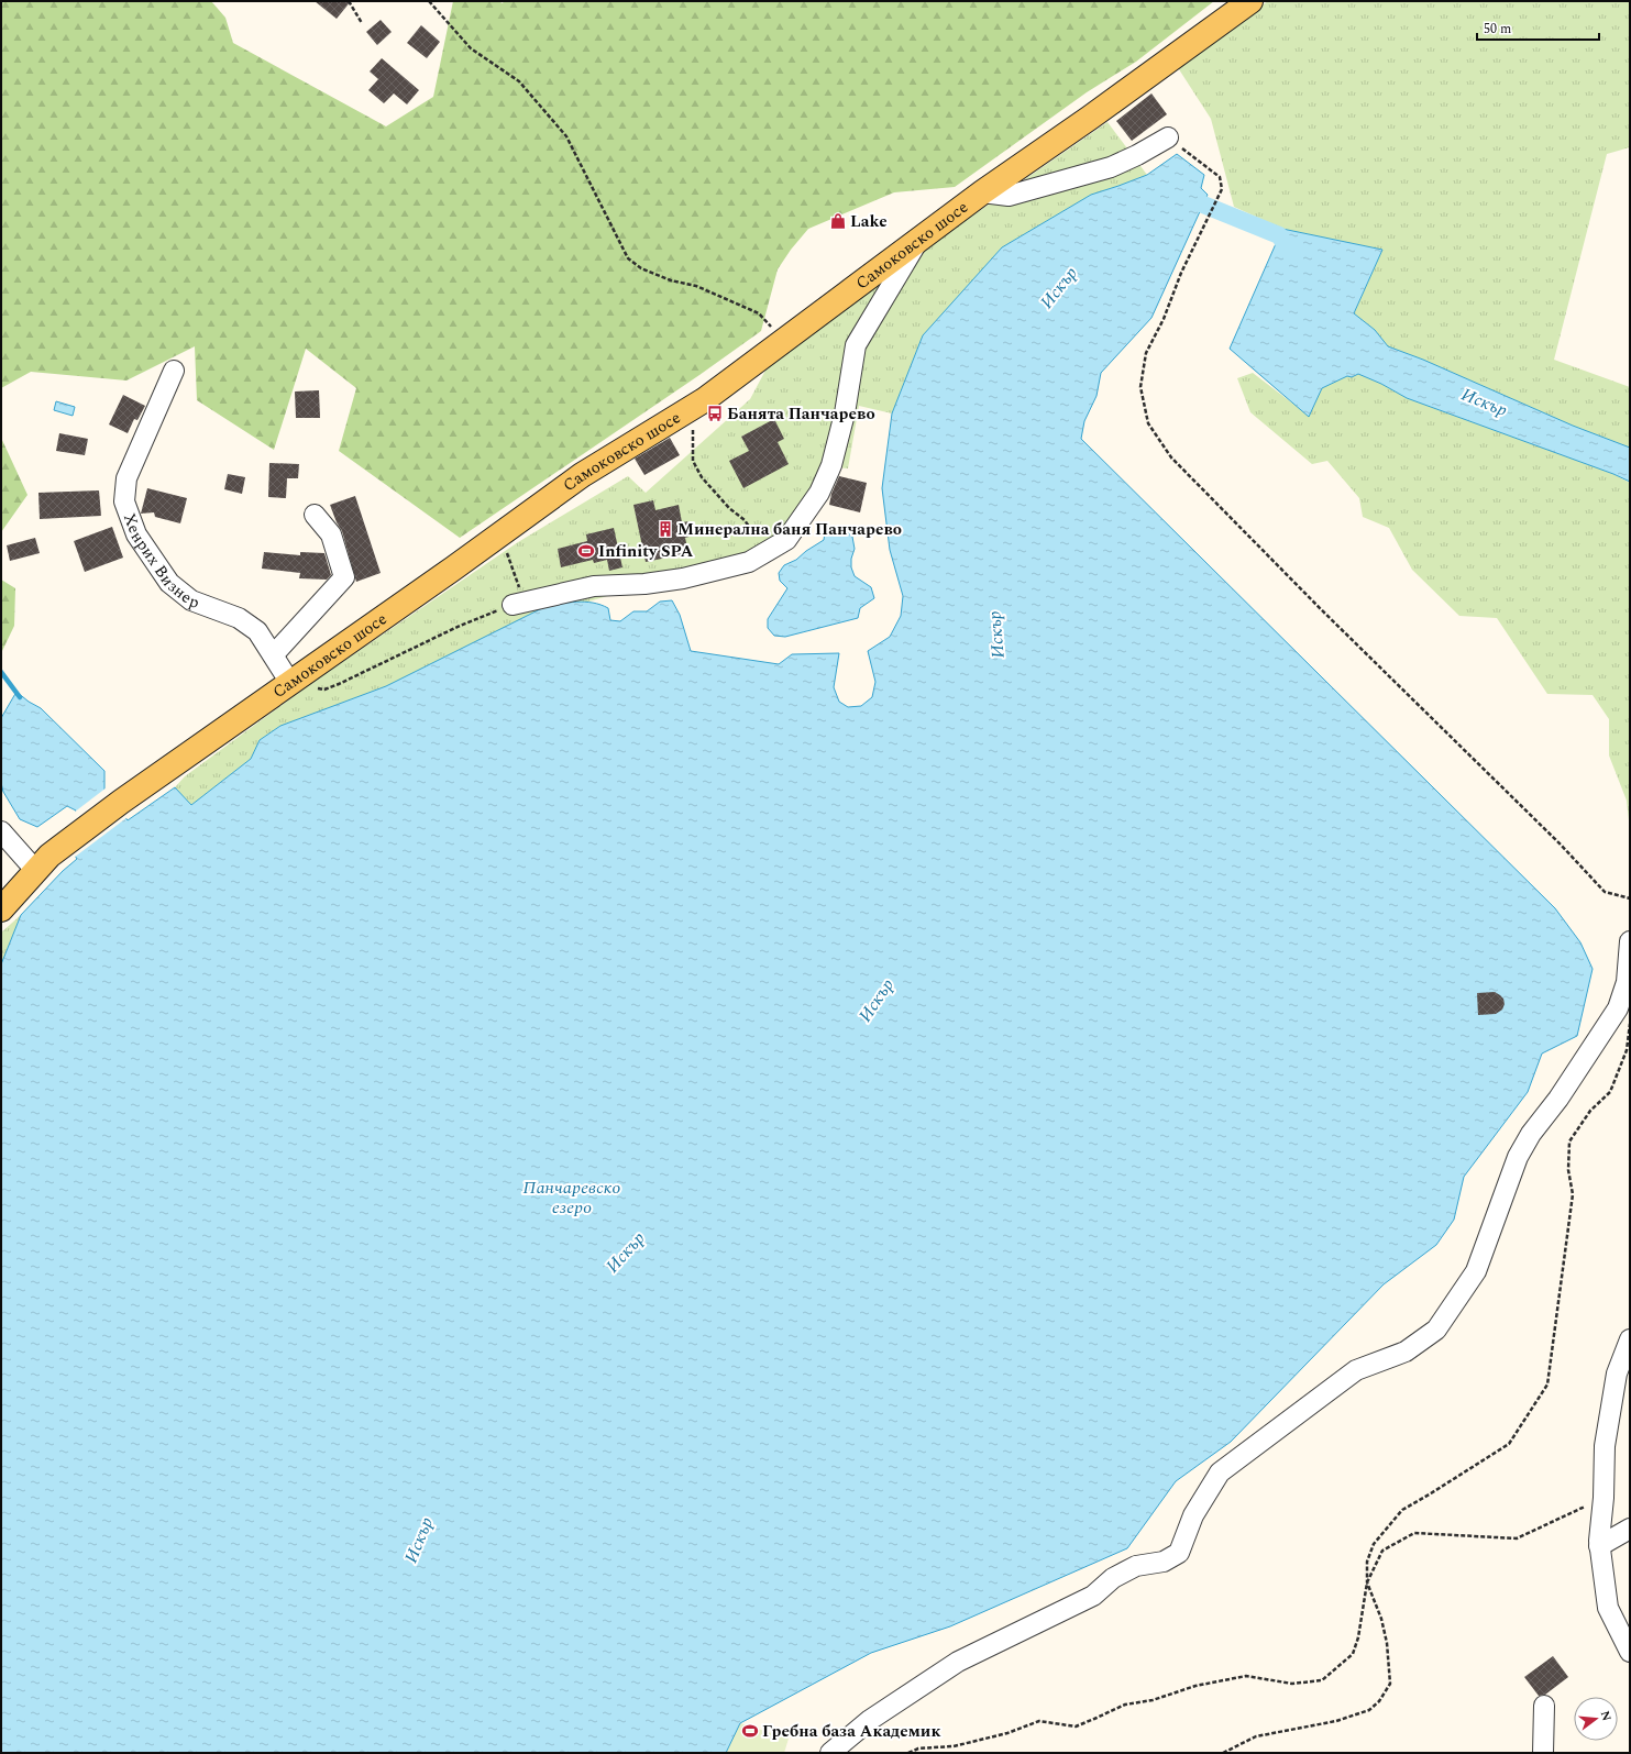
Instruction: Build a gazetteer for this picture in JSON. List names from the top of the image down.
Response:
{
  "streets": {
    "main road": ["Самоковско шосе"],
    "street": ["Хенрих Визнер"]
  },
  "crossings": [
    ["Самоковско шосе", "Хенрих Визнер"]
  ],
  "water": ["Искър", "Панчаревско езеро"],
  "places": {
    "shop": ["Lake"],
    "bus stop": ["Банята Панчарево"],
    "building": ["Минерална баня Панчарево"],
    "sports": ["Infinity SPA", "Гребна база Академик"]
  },
  "scale_bar": "50 m",
  "north": "right"
}
